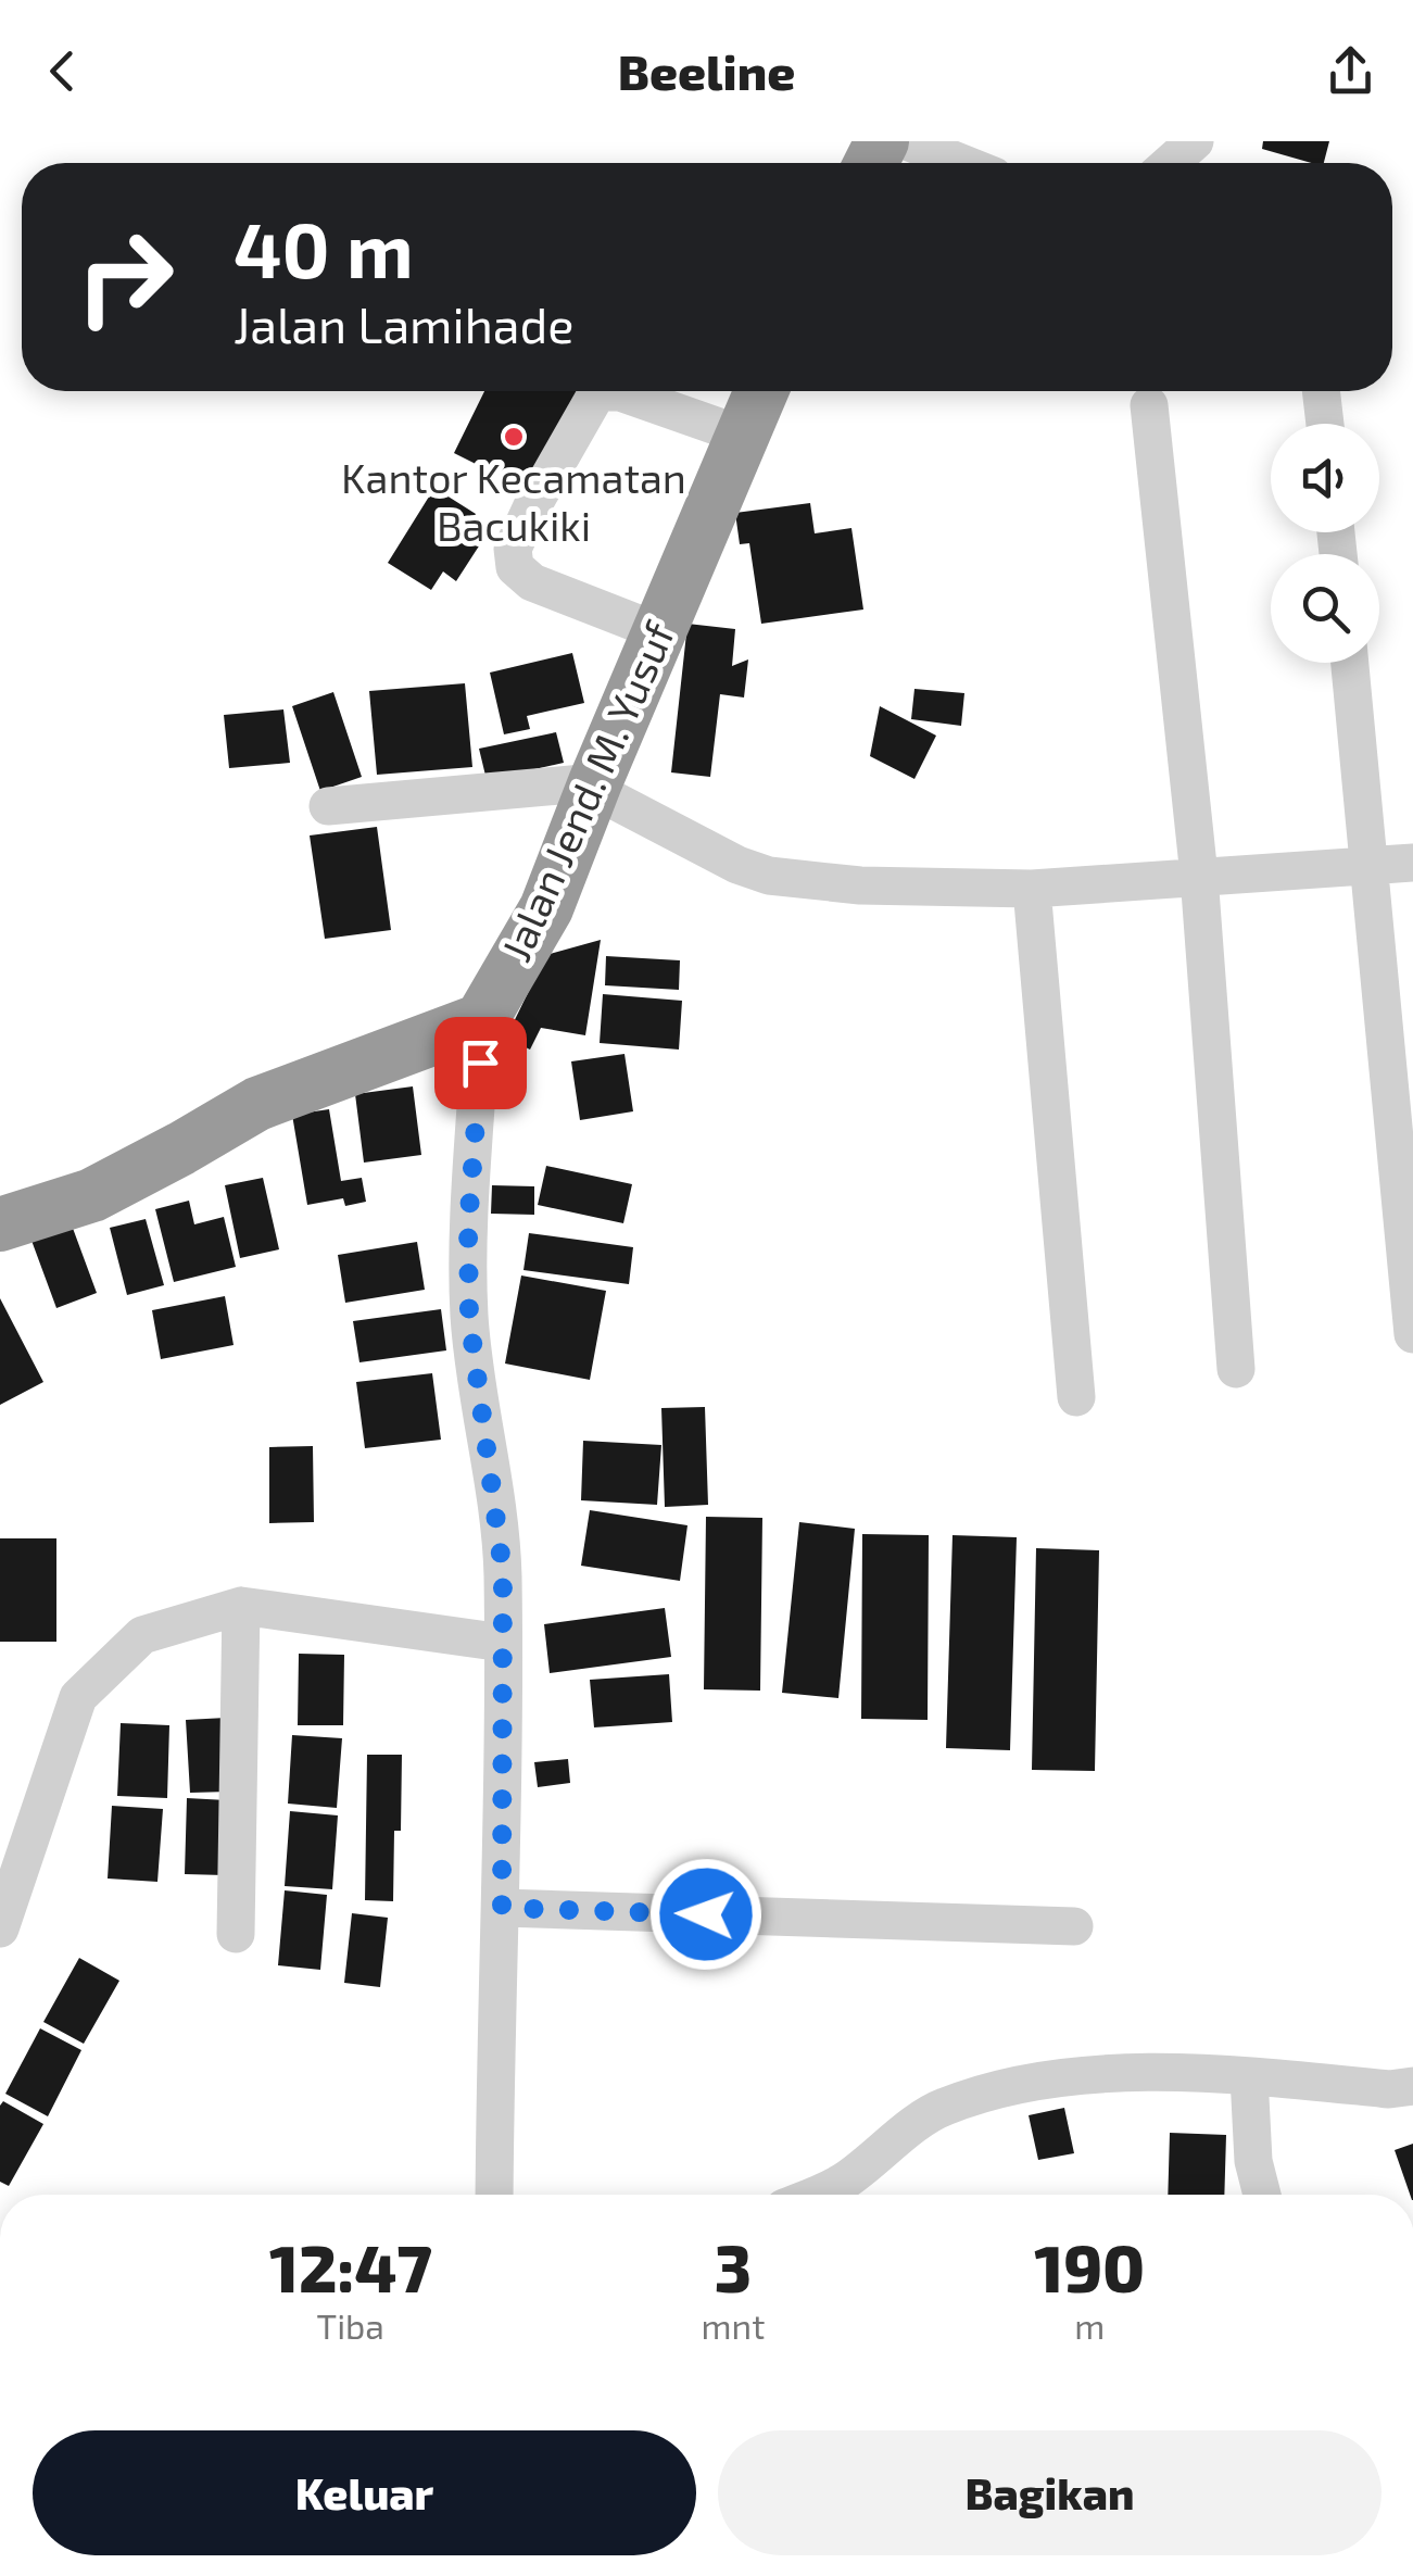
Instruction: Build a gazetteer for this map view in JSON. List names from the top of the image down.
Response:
{
  "streets": {
    "highway": ["Jalan Jend. M. Yusuf"]
  },
  "places": ["Kantor Kecamatan Bacukiki"],
  "page": {
    "header": "Beeline",
    "turn": ["40 m", "Jalan Lamihade"],
    "eta": [
      "12:47",
      "Tiba",
      "3",
      "mnt",
      "190",
      "m"
    ],
    "buttons": ["Keluar", "Bagikan"]
  }
}
